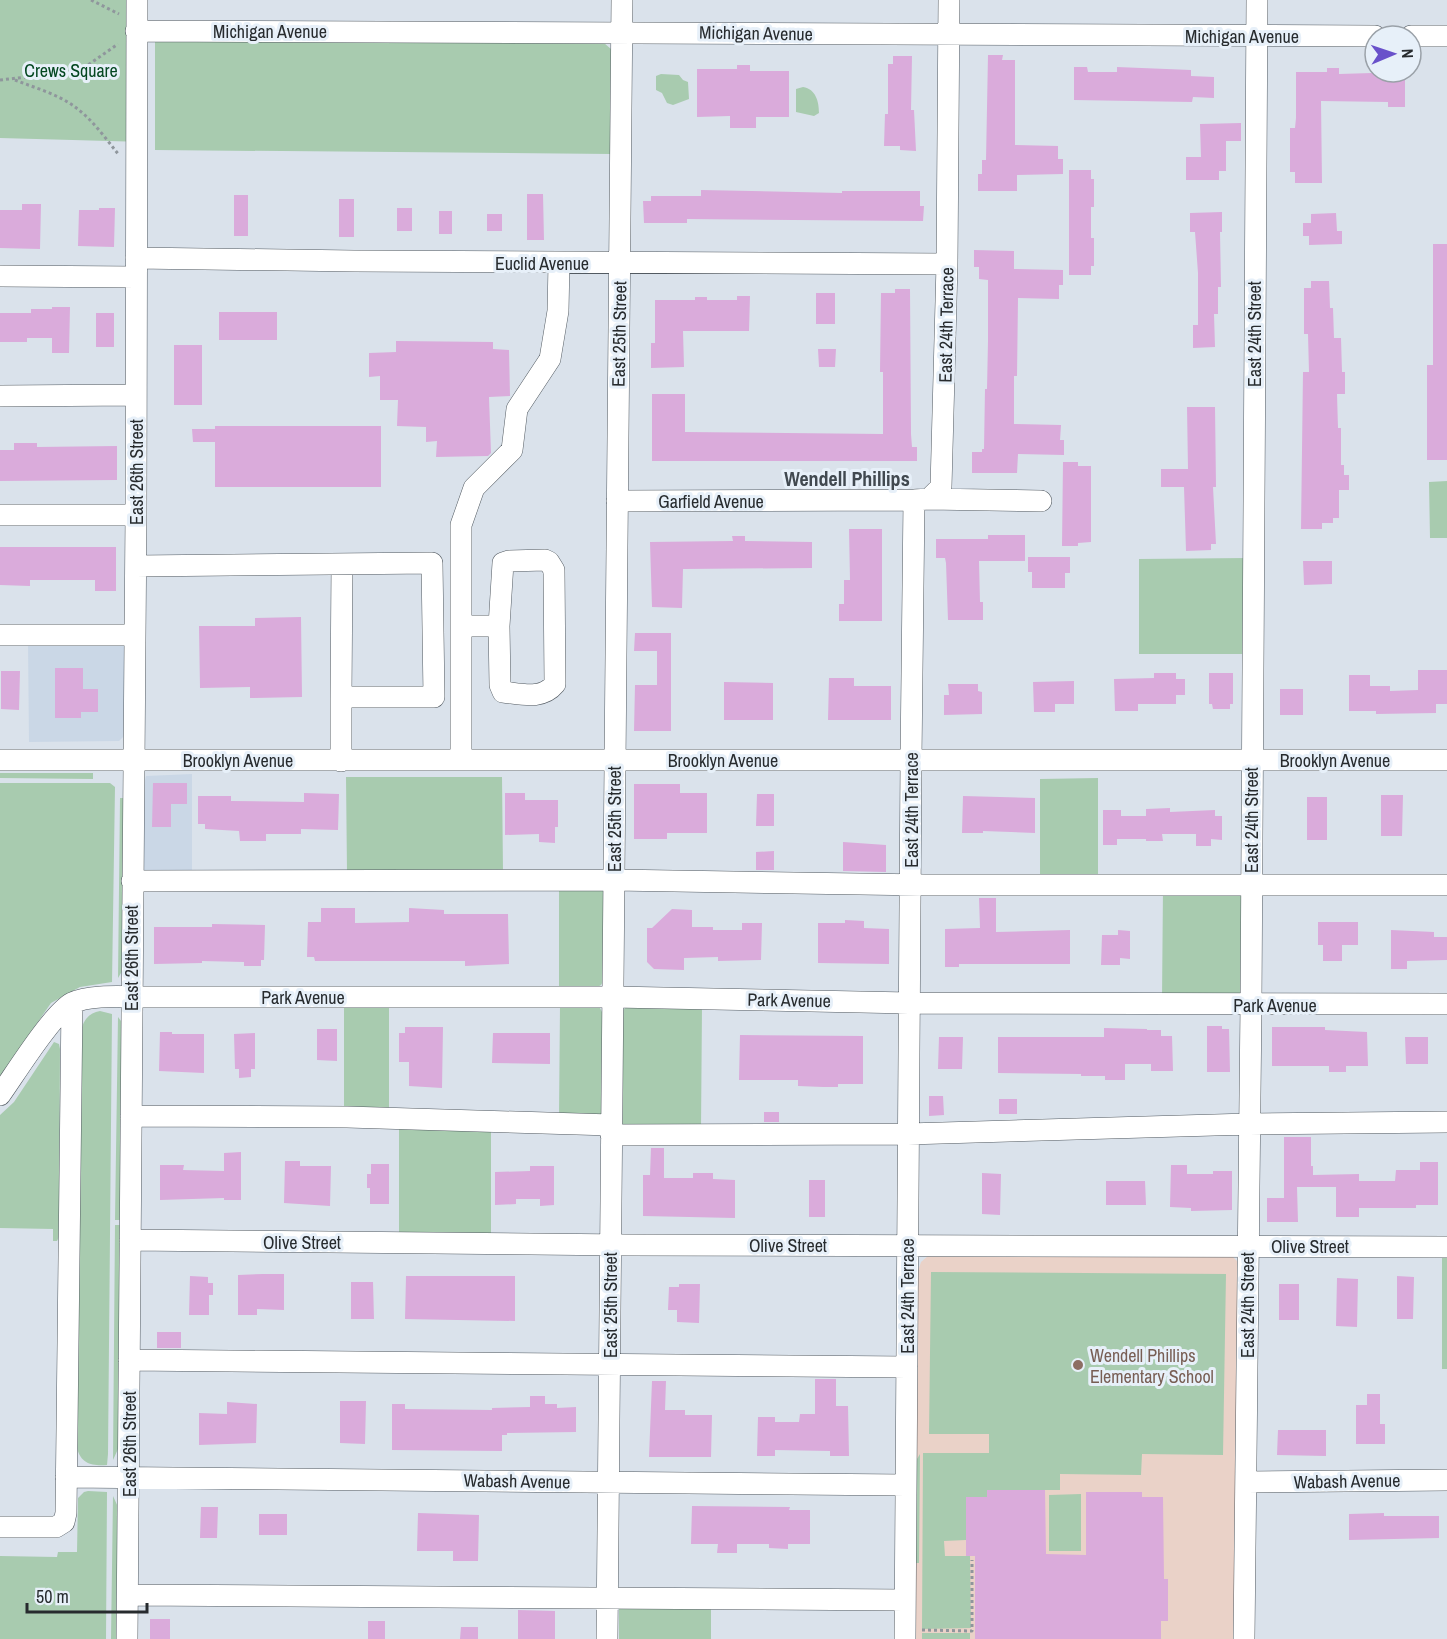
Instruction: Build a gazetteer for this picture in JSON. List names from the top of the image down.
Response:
{
  "streets": {
    "street": [
      "Michigan Avenue",
      "Euclid Avenue",
      "East 24th Terrace",
      "East 25th Street",
      "East 24th Street",
      "East 26th Street",
      "Garfield Avenue",
      "Brooklyn Avenue",
      "Park Avenue",
      "Olive Street",
      "Wabash Avenue"
    ]
  },
  "crossings": [
    ["Michigan Avenue", "East 24th Terrace"],
    ["Michigan Avenue", "East 25th Street"],
    ["Michigan Avenue", "East 24th Street"],
    ["Michigan Avenue", "East 26th Street"],
    ["Euclid Avenue", "East 24th Terrace"],
    ["Euclid Avenue", "East 25th Street"],
    ["Euclid Avenue", "East 26th Street"],
    ["East 24th Terrace", "Garfield Avenue"],
    ["East 24th Terrace", "Brooklyn Avenue"],
    ["East 24th Terrace", "Park Avenue"],
    ["East 24th Terrace", "Olive Street"],
    ["East 24th Terrace", "Wabash Avenue"],
    ["East 25th Street", "Garfield Avenue"],
    ["East 25th Street", "Brooklyn Avenue"],
    ["East 25th Street", "Park Avenue"],
    ["East 25th Street", "Olive Street"],
    ["East 25th Street", "Wabash Avenue"],
    ["East 24th Street", "Brooklyn Avenue"],
    ["East 24th Street", "Park Avenue"],
    ["East 24th Street", "Olive Street"],
    ["East 24th Street", "Wabash Avenue"],
    ["East 26th Street", "Brooklyn Avenue"],
    ["East 26th Street", "Park Avenue"],
    ["East 26th Street", "Olive Street"],
    ["East 26th Street", "Wabash Avenue"]
  ],
  "districts": ["Wendell Phillips"],
  "parks": ["Crews Square"],
  "places": ["Wendell Phillips Elementary School"],
  "scale_bar": "50 m",
  "north": "right"
}
